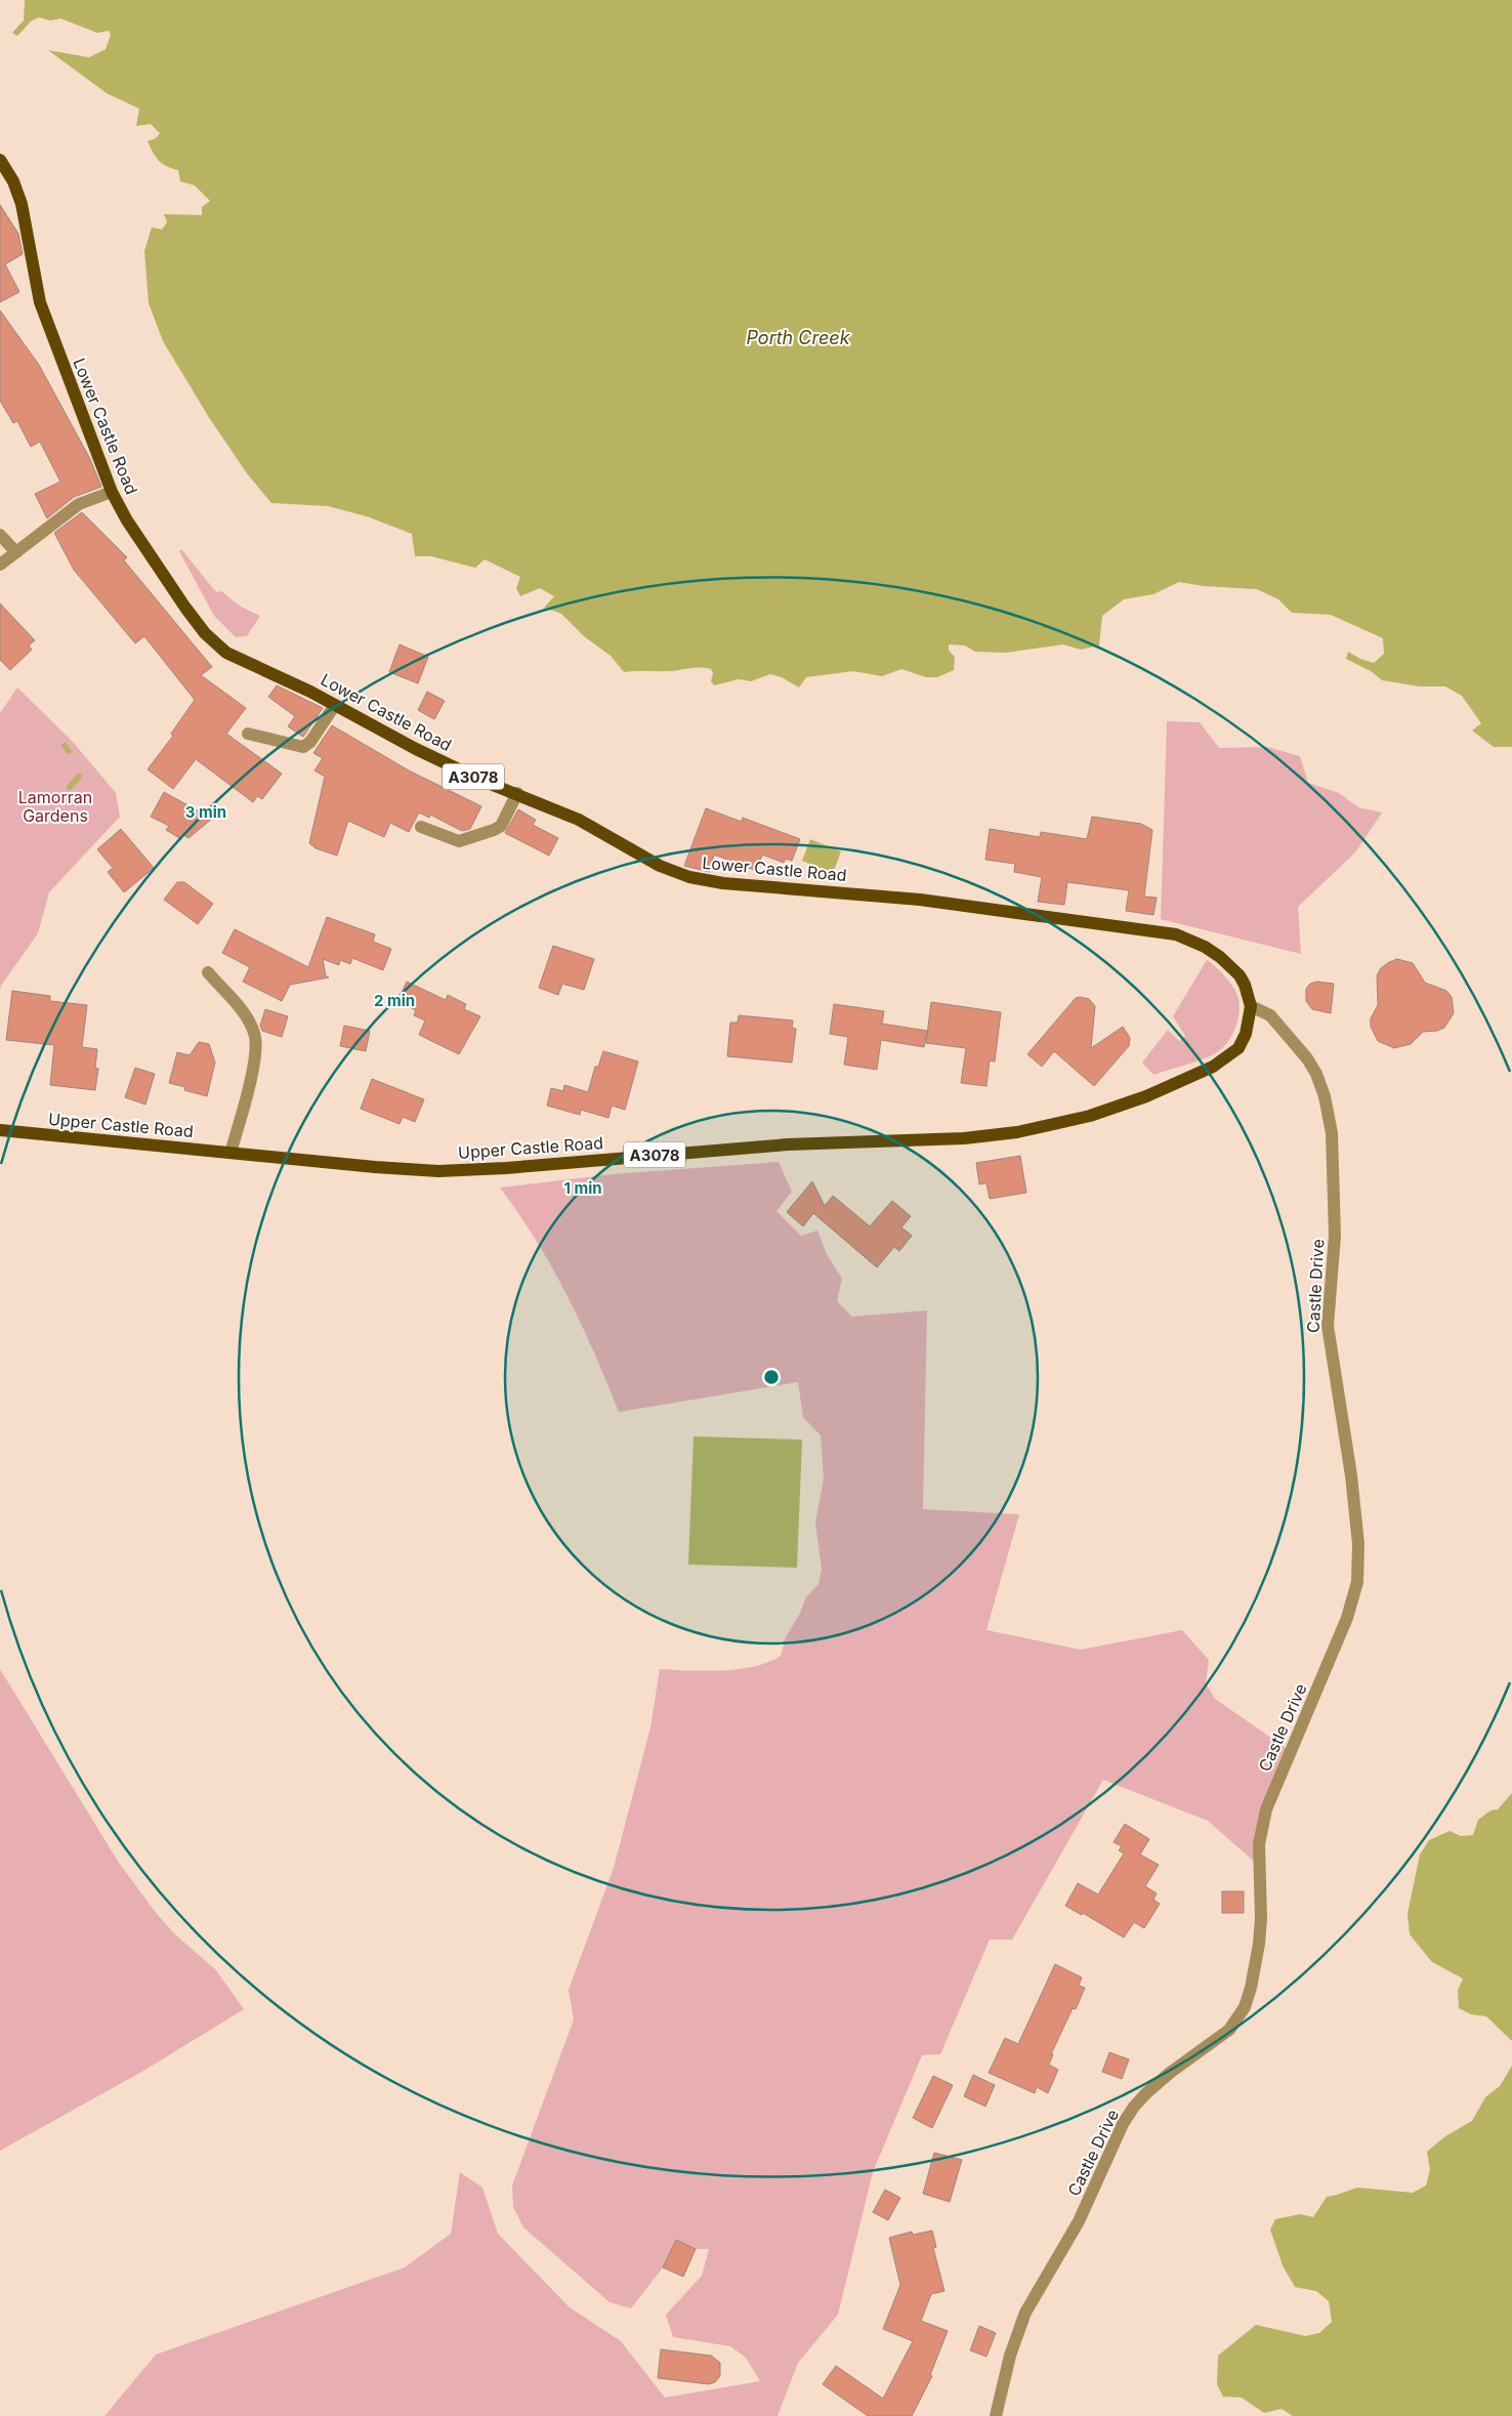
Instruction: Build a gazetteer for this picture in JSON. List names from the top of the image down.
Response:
{
  "streets": {
    "main road": ["Lower Castle Road", "A3078", "Upper Castle Road"],
    "street": ["Castle Drive"]
  },
  "crossings": [
    ["Lower Castle Road", "Upper Castle Road"],
    ["Lower Castle Road", "Castle Drive"],
    ["Upper Castle Road", "Castle Drive"]
  ],
  "water": ["Porth Creek"],
  "parks": ["Lamorran Gardens"],
  "rings": ["3 min", "2 min", "1 min"]
}
